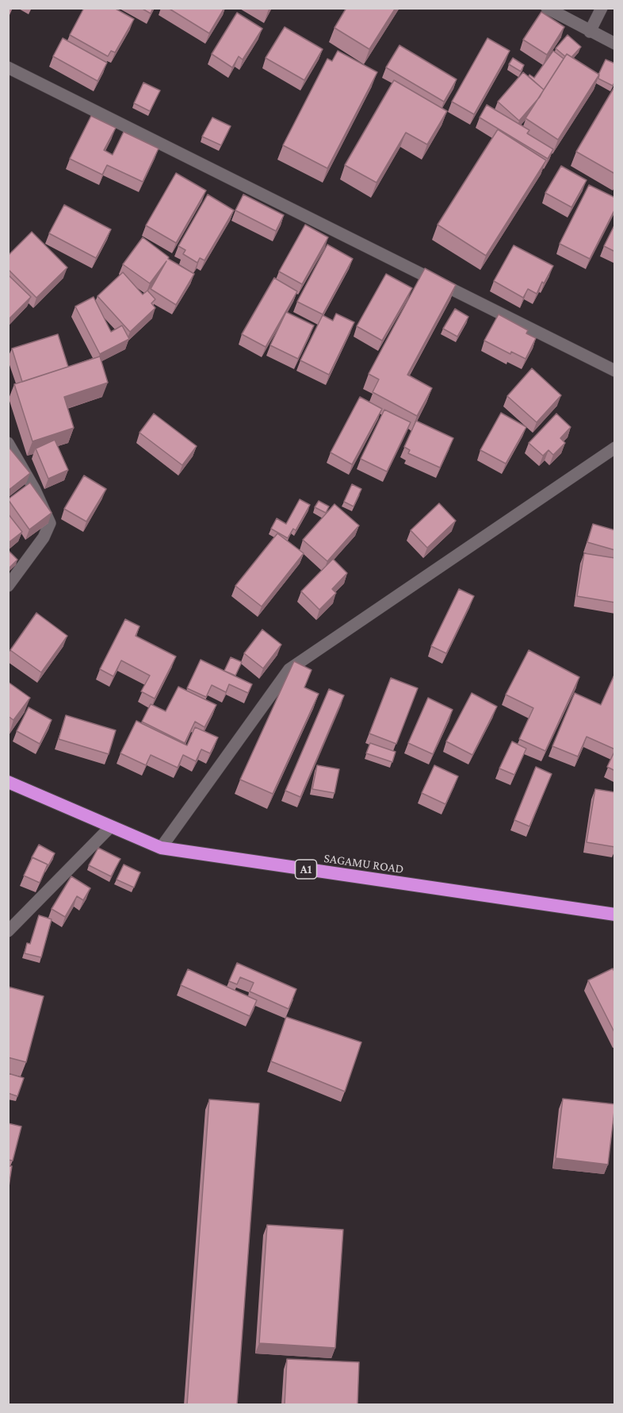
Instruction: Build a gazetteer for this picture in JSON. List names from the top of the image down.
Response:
{
  "streets": {
    "highway": ["SAGAMU ROAD", "A1"]
  }
}
